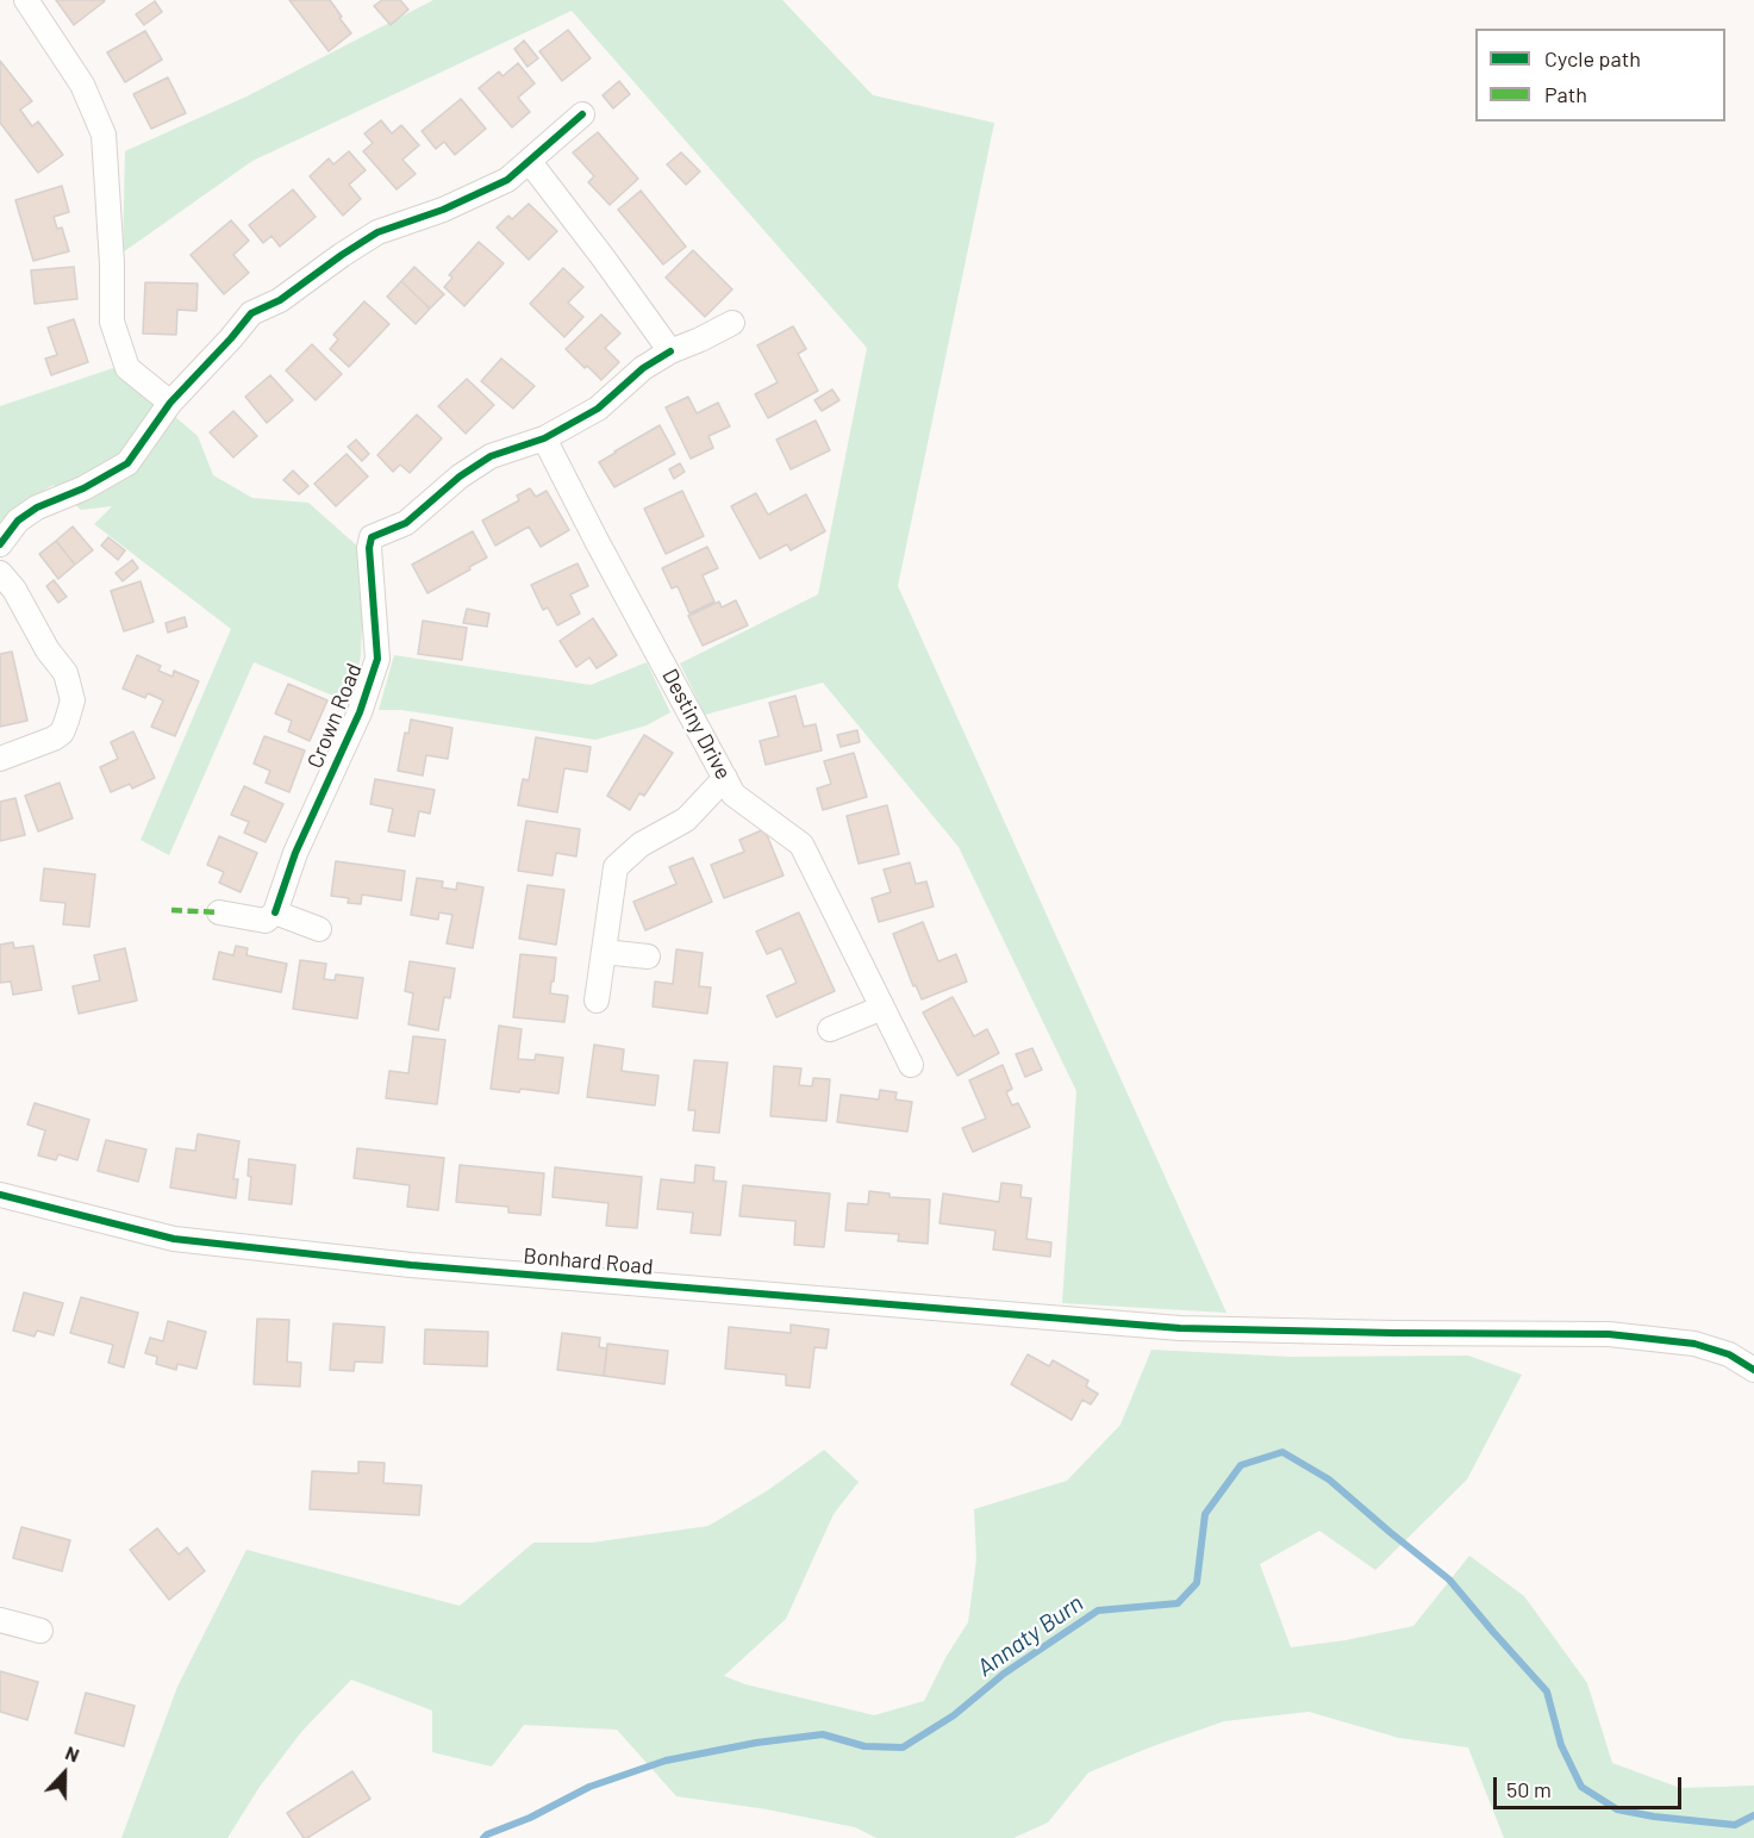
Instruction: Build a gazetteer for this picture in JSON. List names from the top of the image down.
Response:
{
  "streets": {
    "street": ["Crown Road", "Destiny Drive", "Bonhard Road"]
  },
  "crossings": [
    ["Crown Road", "Destiny Drive"]
  ],
  "water": ["Annaty Burn"],
  "legend": ["Cycle path", "Path"],
  "scale_bar": "50 m",
  "north": "top"
}
